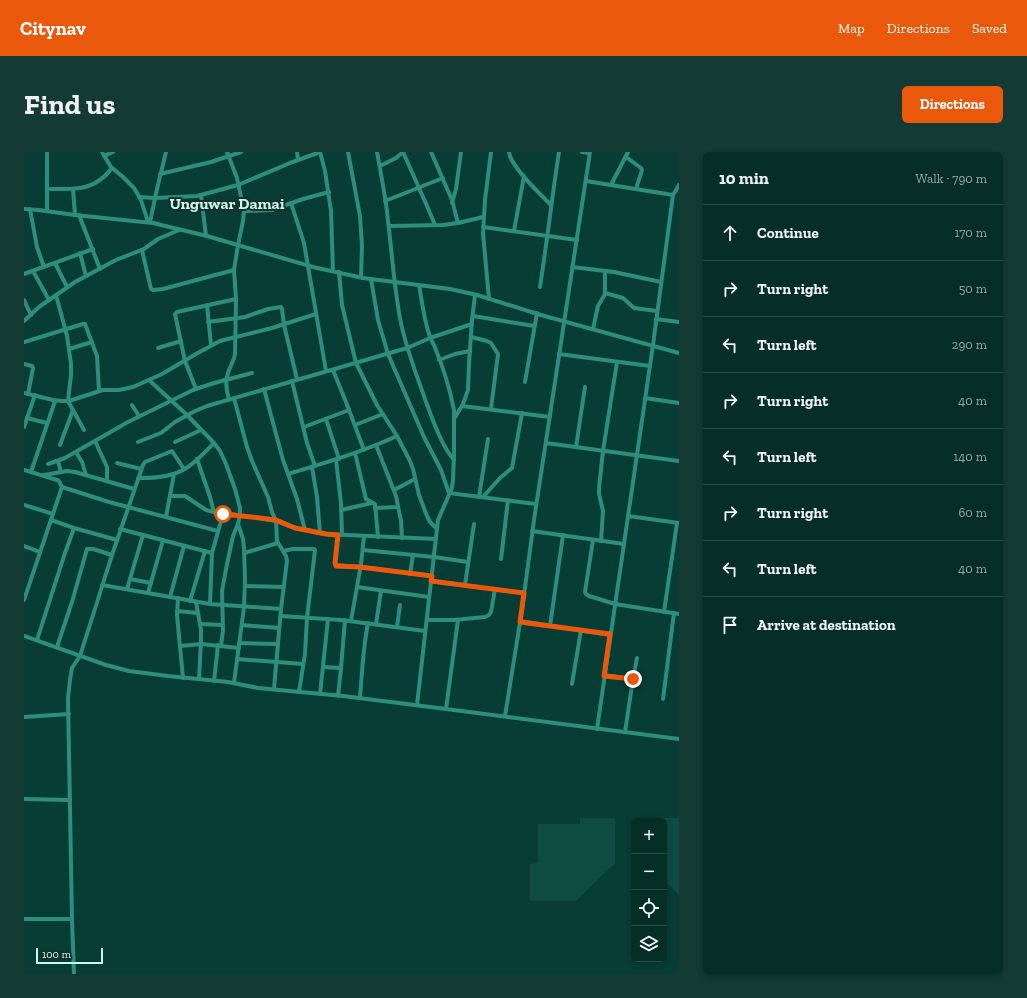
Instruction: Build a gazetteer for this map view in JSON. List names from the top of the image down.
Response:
{
  "districts": ["Unguwar Damai"],
  "scale_bar": "100 m",
  "page": {
    "header": "Citynav",
    "nav": ["Map", "Directions", "Saved"],
    "buttons": "Directions",
    "title": "Find us",
    "heading": ["10 min", "Walk · 790 m"],
    "list": [
      ["Continue", "170 m"],
      ["Turn right", "50 m"],
      ["Turn left", "290 m"],
      ["Turn right", "40 m"],
      ["Turn left", "140 m"],
      ["Turn right", "60 m"],
      ["Turn left", "40 m"],
      "Arrive at destination"
    ],
    "map_buttons": ["+", "−"],
    "scale": "100 m"
  }
}
